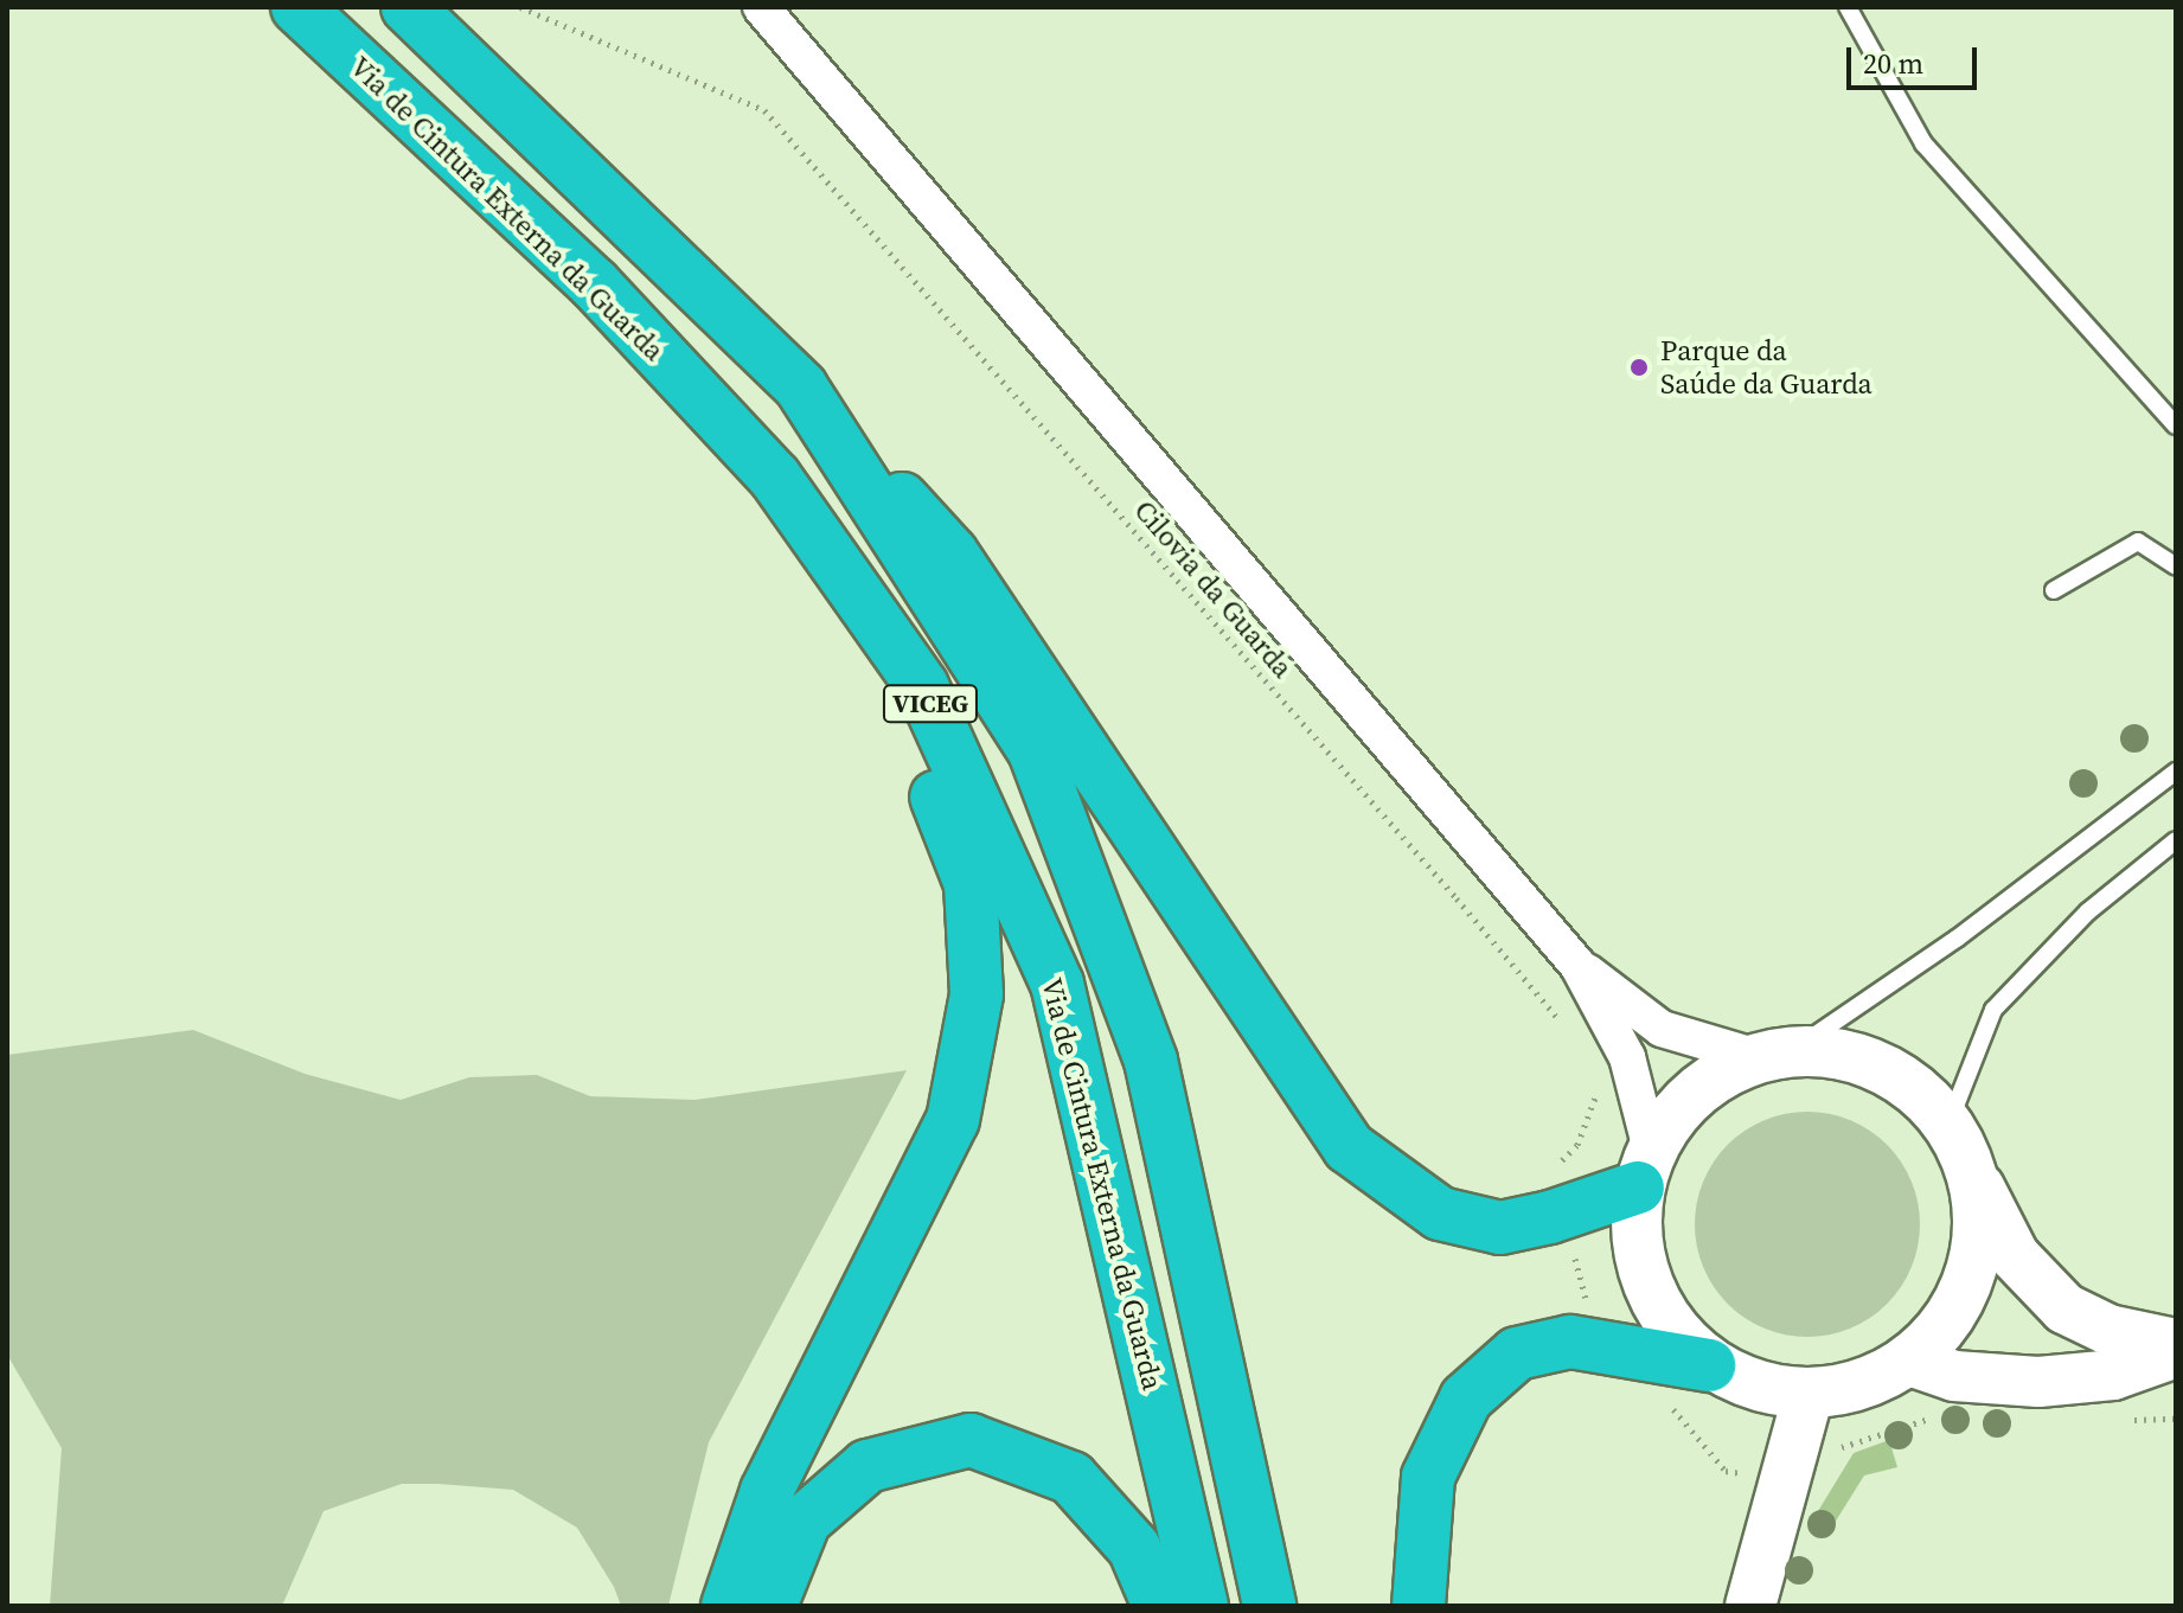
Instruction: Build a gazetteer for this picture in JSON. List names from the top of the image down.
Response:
{
  "streets": {
    "highway": ["Via de Cintura Externa da Guarda", "VICEG"],
    "path": ["Cilovia da Guarda"]
  },
  "places": ["Parque da Saúde da Guarda"],
  "scale_bar": "20 m"
}
